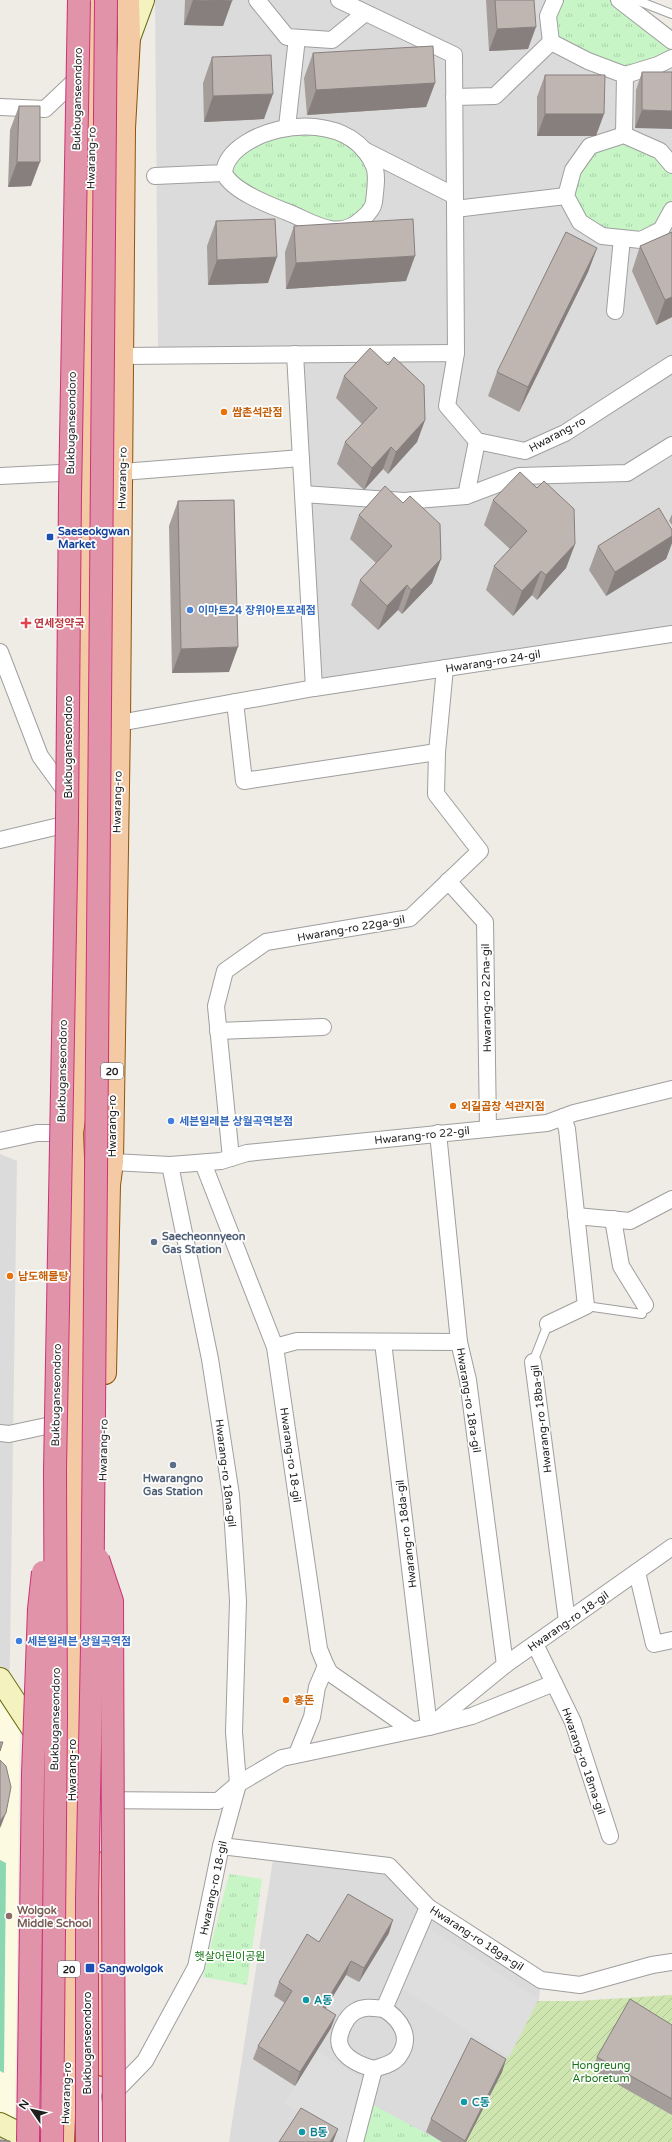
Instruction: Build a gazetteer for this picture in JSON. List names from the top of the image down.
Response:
{
  "streets": {
    "highway": ["Bukbuganseondoro"],
    "main road": ["Hwarang-ro", "20"],
    "street": [
      "Hwarang-ro 24-gil",
      "Hwarang-ro 22ga-gil",
      "Hwarang-ro 22na-gil",
      "Hwarang-ro 22-gil",
      "Hwarang-ro 18ra-gil",
      "Hwarang-ro 18ba-gil",
      "Hwarang-ro 18-gil",
      "Hwarang-ro 18na-gil",
      "Hwarang-ro 18da-gil",
      "Hwarang-ro 18ma-gil",
      "Hwarang-ro 18ga-gil"
    ]
  },
  "crossings": [
    ["Hwarang-ro", "Hwarang-ro 24-gil"],
    ["Hwarang-ro", "Hwarang-ro 22-gil"],
    ["Hwarang-ro", "Hwarang-ro 18-gil"],
    ["Hwarang-ro", "Hwarang-ro 18na-gil"],
    ["Hwarang-ro 24-gil", "Hwarang-ro 22ga-gil"],
    ["Hwarang-ro 22ga-gil", "Hwarang-ro 22na-gil"],
    ["Hwarang-ro 22ga-gil", "Hwarang-ro 22-gil"],
    ["Hwarang-ro 22na-gil", "Hwarang-ro 22-gil"],
    ["Hwarang-ro 22-gil", "Hwarang-ro 18ra-gil"],
    ["Hwarang-ro 22-gil", "Hwarang-ro 18-gil"],
    ["Hwarang-ro 22-gil", "Hwarang-ro 18na-gil"],
    ["Hwarang-ro 18ra-gil", "Hwarang-ro 18-gil"],
    ["Hwarang-ro 18ba-gil", "Hwarang-ro 18-gil"],
    ["Hwarang-ro 18-gil", "Hwarang-ro 18na-gil"],
    ["Hwarang-ro 18-gil", "Hwarang-ro 18da-gil"],
    ["Hwarang-ro 18-gil", "Hwarang-ro 18ma-gil"],
    ["Hwarang-ro 18-gil", "Hwarang-ro 18ga-gil"]
  ],
  "parks": ["햇살어린이공원", "Hongreung Arboretum"],
  "places": {
    "other": [
      "쌈촌석관점",
      "이마트24 장위아트포레점",
      "외길곱창 석관지점",
      "세븐일레븐 상월곡역본점",
      "Saecheonnyeon Gas Station",
      "남도해물탕",
      "Hwarangno Gas Station",
      "세븐일레븐 상월곡역점",
      "홍돈",
      "Wolgok Middle School",
      "A동",
      "C동",
      "B동"
    ],
    "transit": ["Saeseokgwan Market", "Sangwolgok"],
    "health": ["연세정약국"]
  },
  "north": "top left"
}
